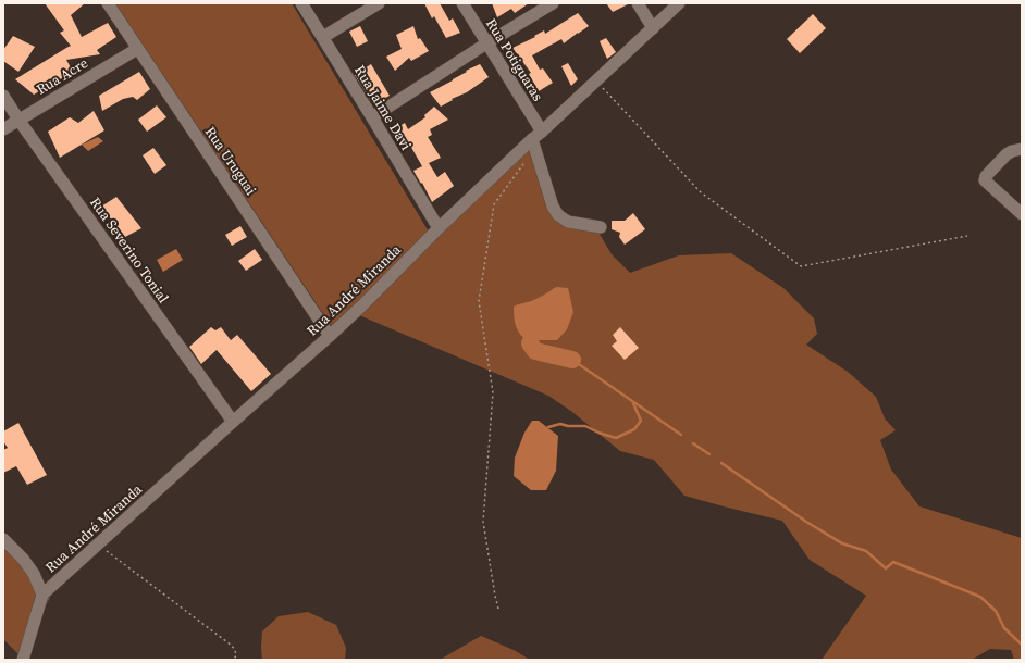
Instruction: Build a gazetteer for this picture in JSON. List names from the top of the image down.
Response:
{
  "streets": {
    "street": [
      "Rua Potiguaras",
      "Rua Acre",
      "Rua Jaime Davi",
      "Rua Uruguai",
      "Rua Severino Tonial",
      "Rua André Miranda"
    ]
  },
  "crossings": [
    ["Rua Potiguaras", "Rua André Miranda"],
    ["Rua Acre", "Rua Uruguai"],
    ["Rua Acre", "Rua Severino Tonial"],
    ["Rua Jaime Davi", "Rua André Miranda"],
    ["Rua Uruguai", "Rua André Miranda"],
    ["Rua Severino Tonial", "Rua André Miranda"]
  ]
}
